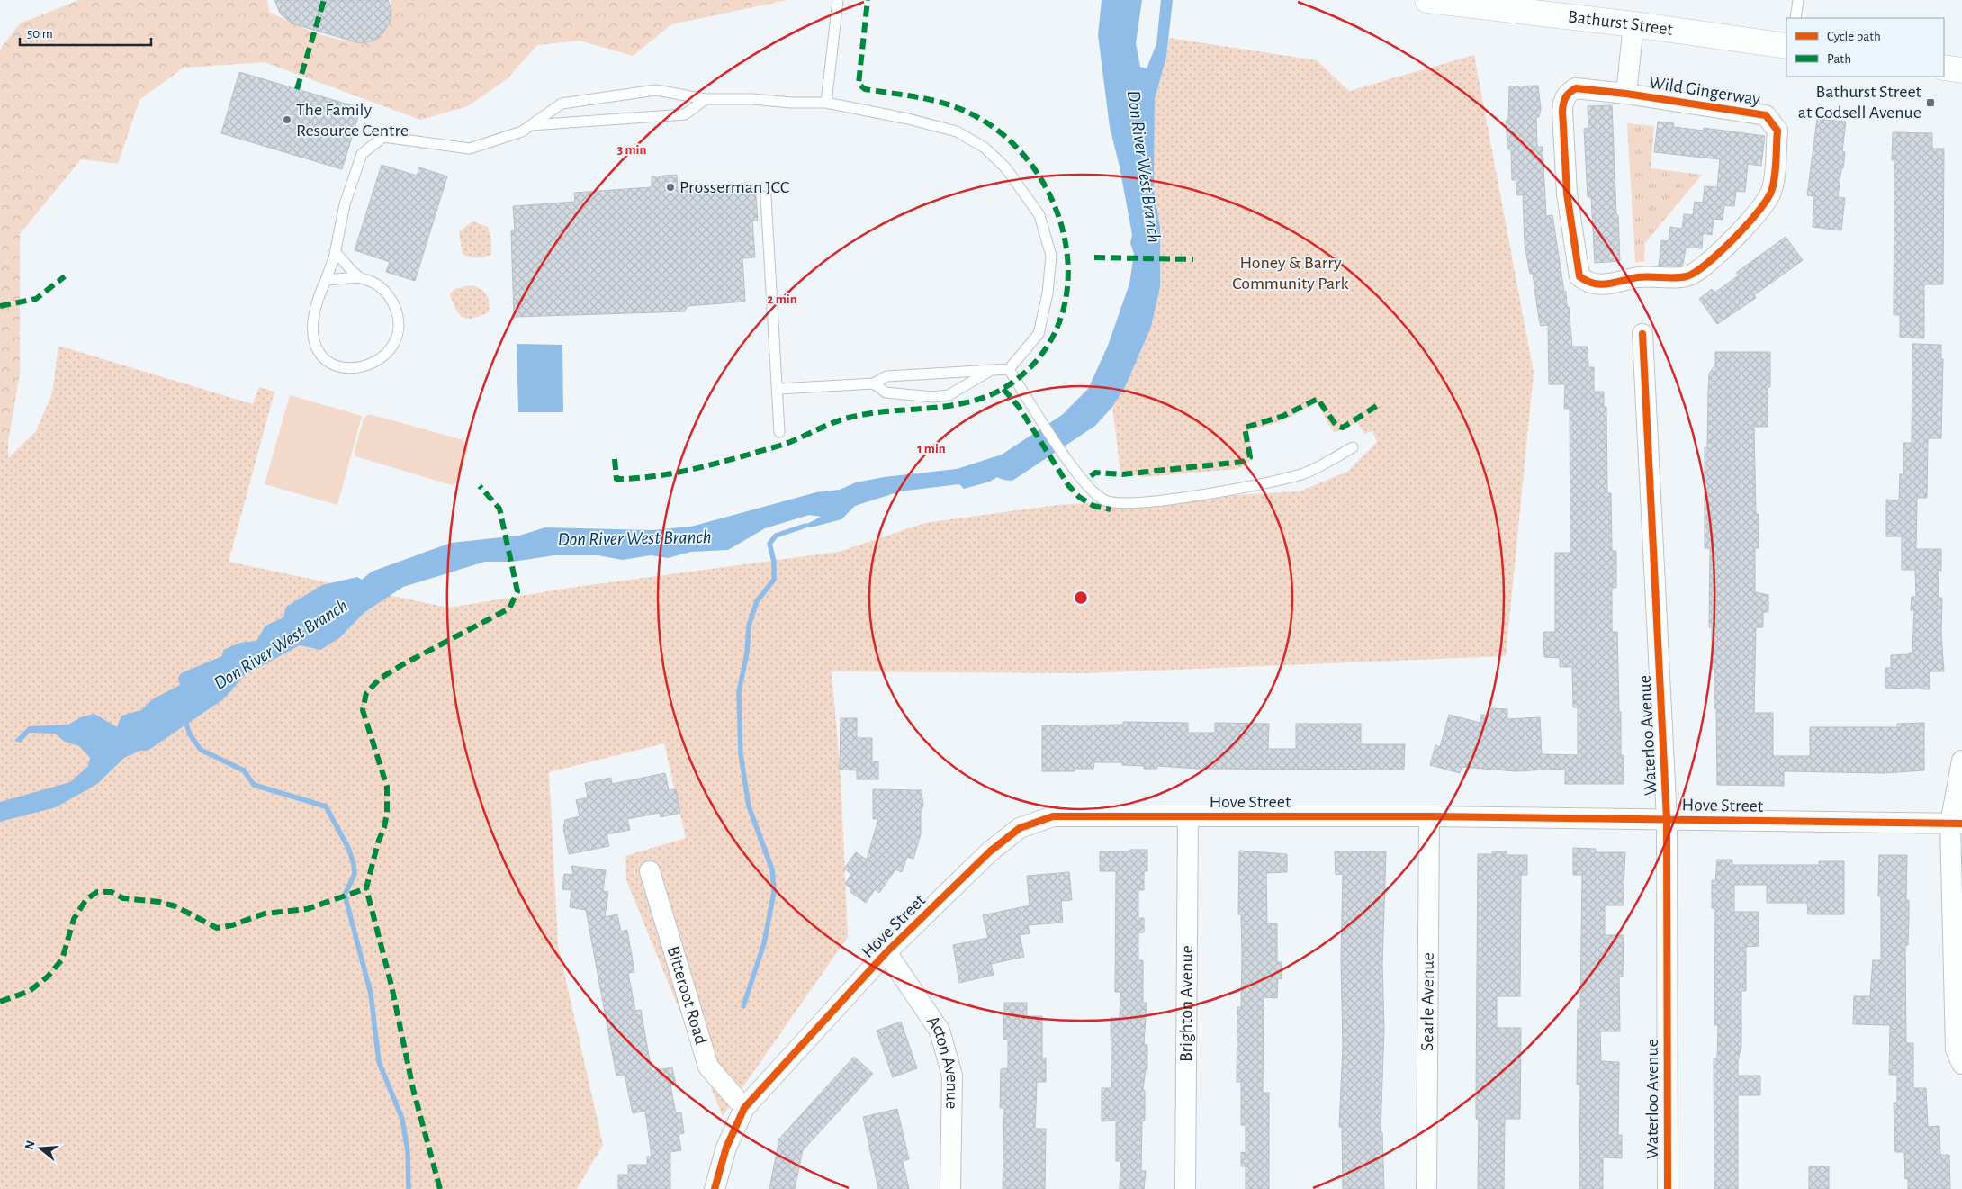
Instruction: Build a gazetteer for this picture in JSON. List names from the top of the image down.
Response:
{
  "streets": {
    "main road": ["Bathurst Street"],
    "street": [
      "Wild Gingerway",
      "Waterloo Avenue",
      "Hove Street",
      "Bitteroot Road",
      "Brighton Avenue",
      "Searle Avenue",
      "Acton Avenue"
    ]
  },
  "crossings": [
    ["Bathurst Street", "Wild Gingerway"],
    ["Waterloo Avenue", "Hove Street"],
    ["Hove Street", "Bitteroot Road"],
    ["Hove Street", "Brighton Avenue"],
    ["Hove Street", "Searle Avenue"],
    ["Hove Street", "Acton Avenue"]
  ],
  "water": ["Don River West Branch"],
  "parks": ["Honey & Barry Community Park"],
  "places": {
    "transit": ["Bathurst Street at Codsell Avenue"],
    "other": ["The Family Resource Centre", "Prosserman JCC"]
  },
  "legend": ["Cycle path", "Path"],
  "scale_bar": "50 m",
  "north": "left",
  "rings": ["3 min", "2 min", "1 min"]
}
